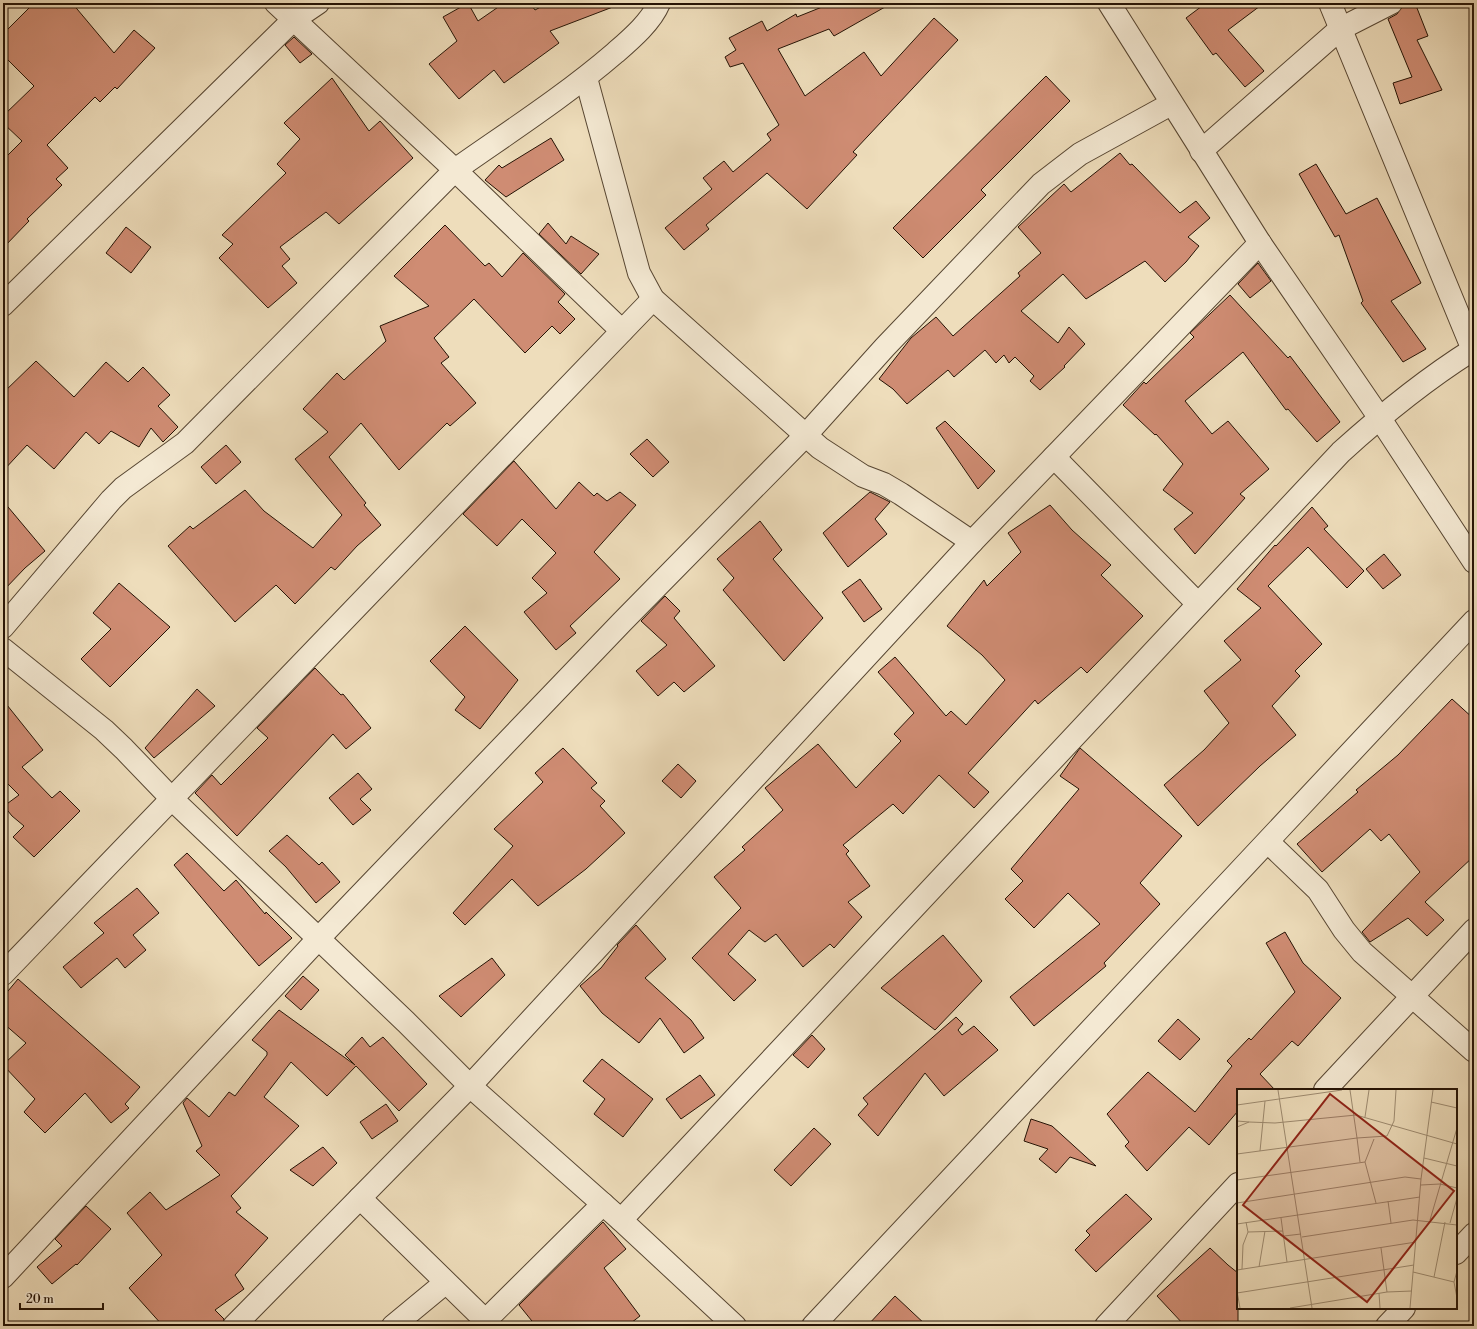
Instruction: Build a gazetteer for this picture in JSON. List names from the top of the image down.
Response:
{
  "scale_bar": "20 m"
}
